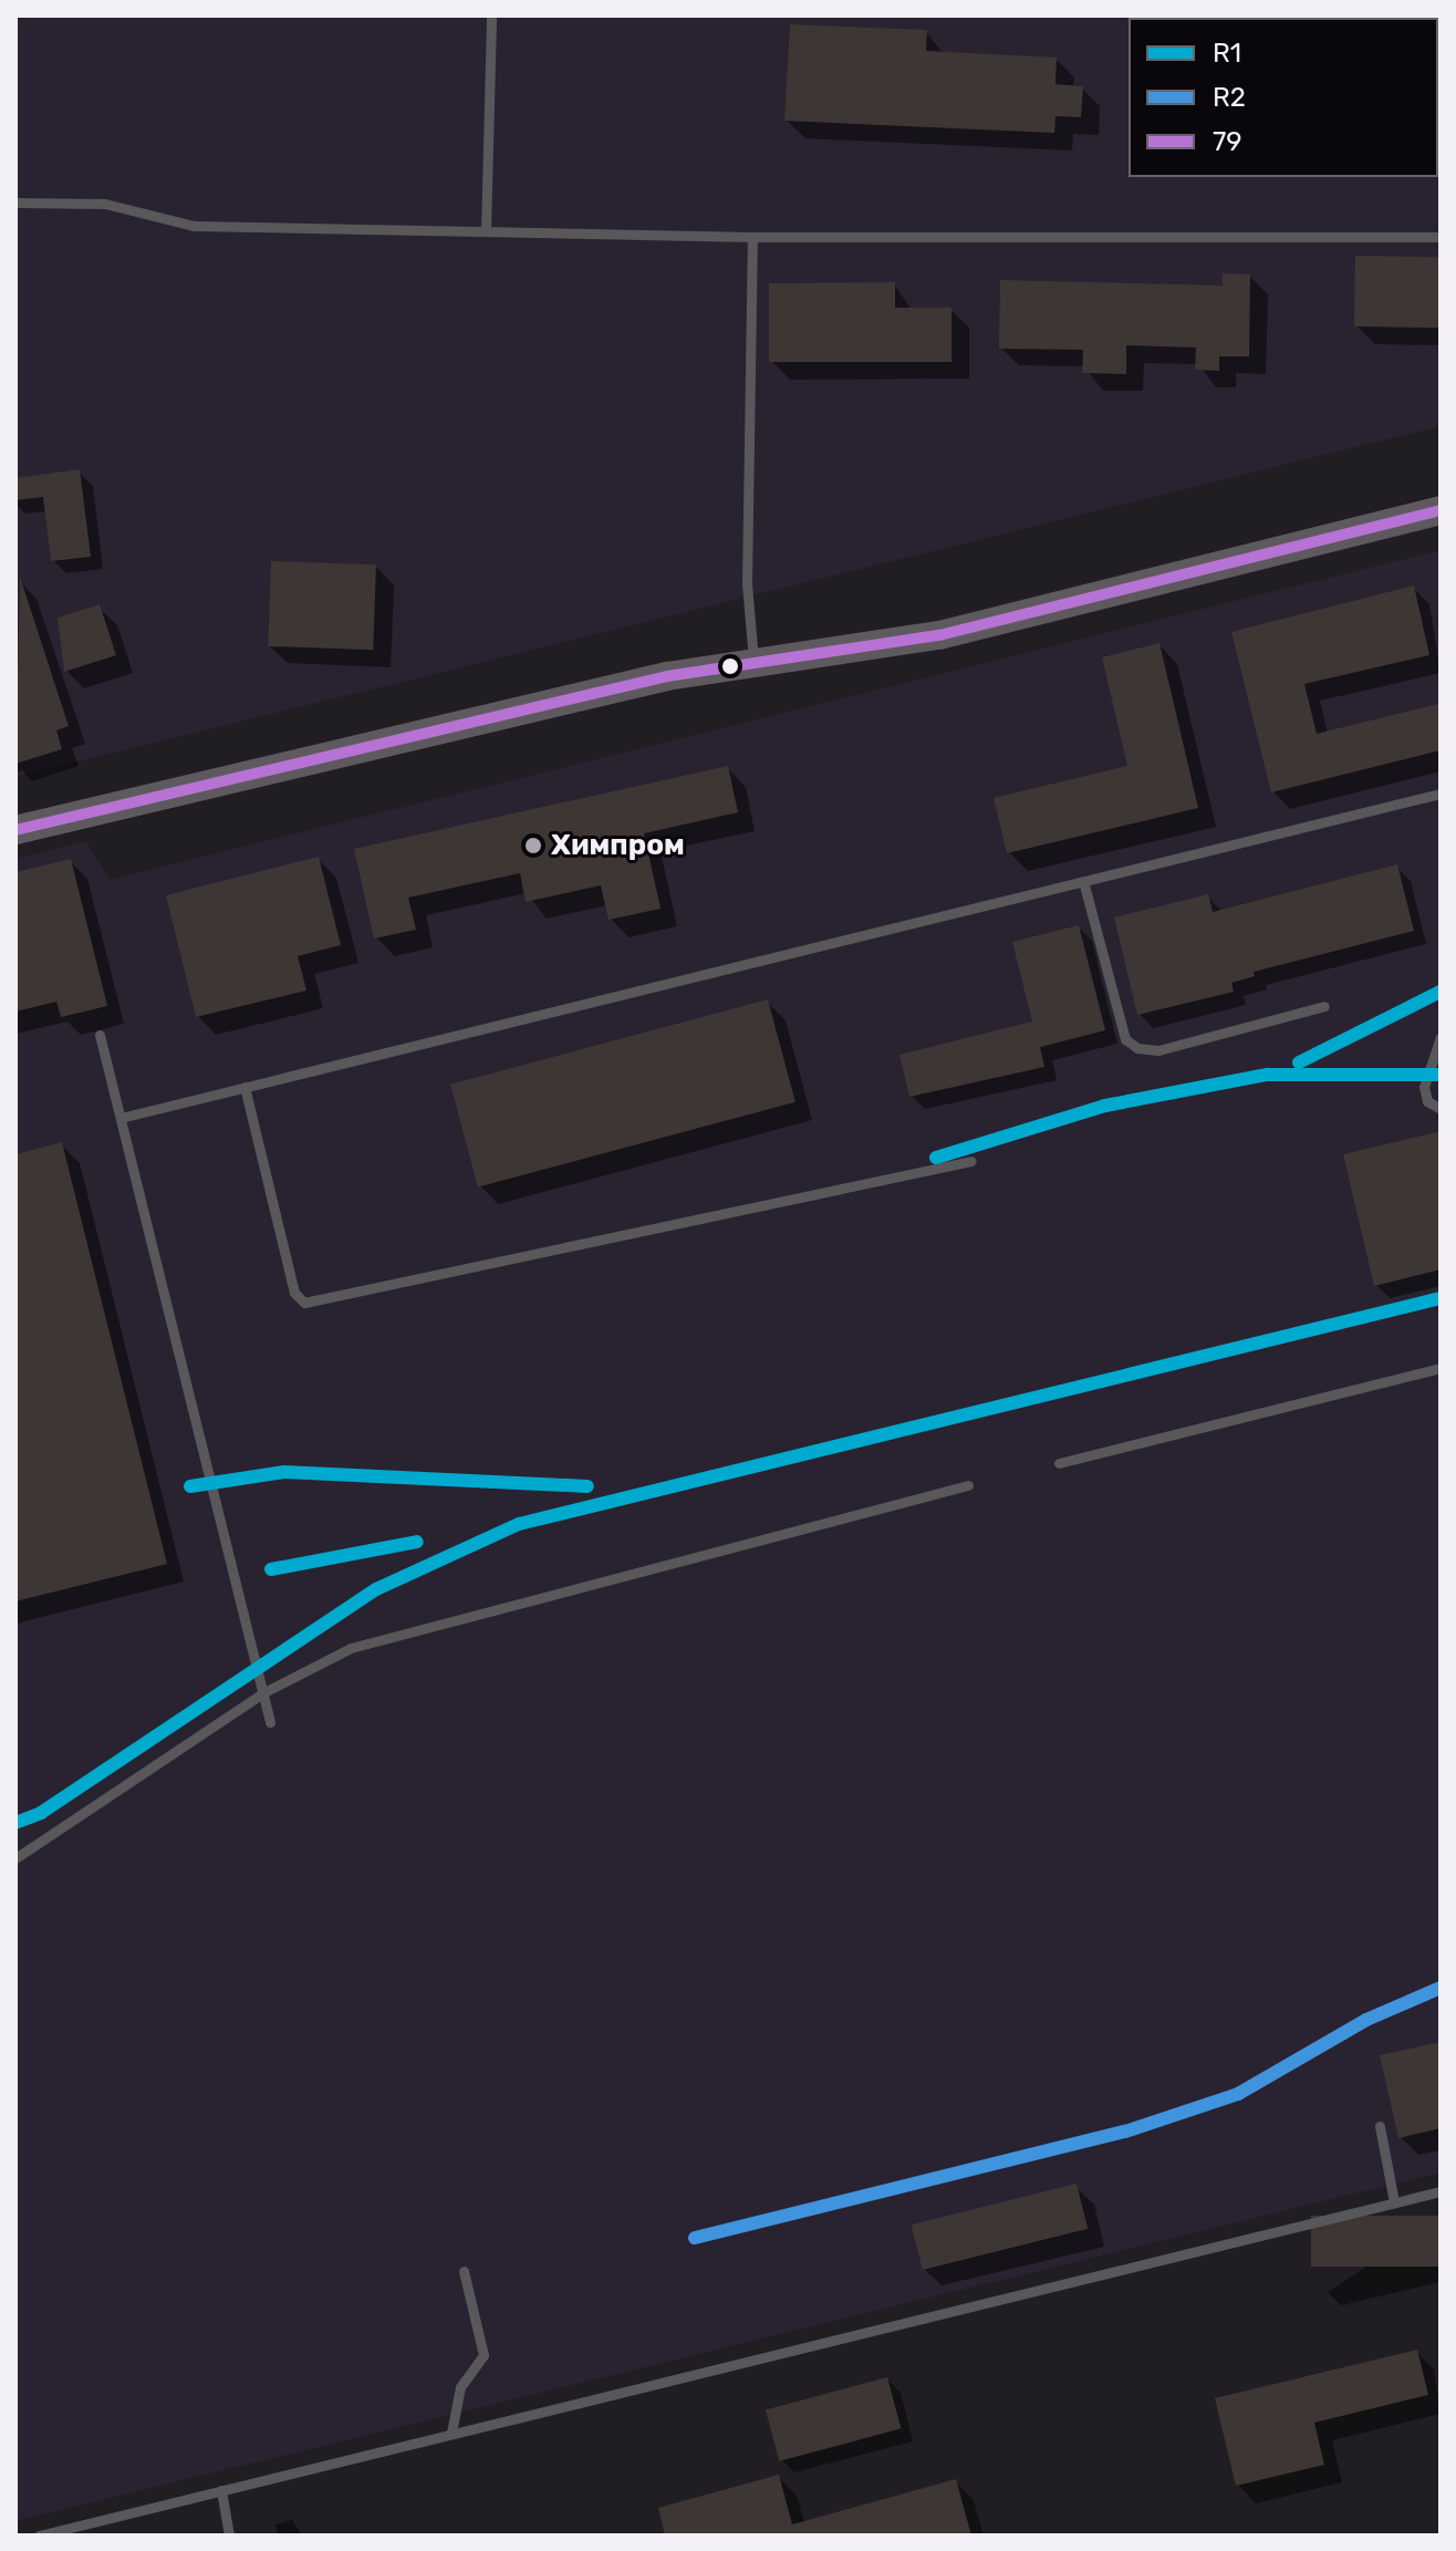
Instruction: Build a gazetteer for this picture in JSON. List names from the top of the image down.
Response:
{
  "places": ["Химпром"],
  "lines": ["transit line 79", "transit line R1", "transit line R2"],
  "legend": ["R1", "R2", "79"]
}
